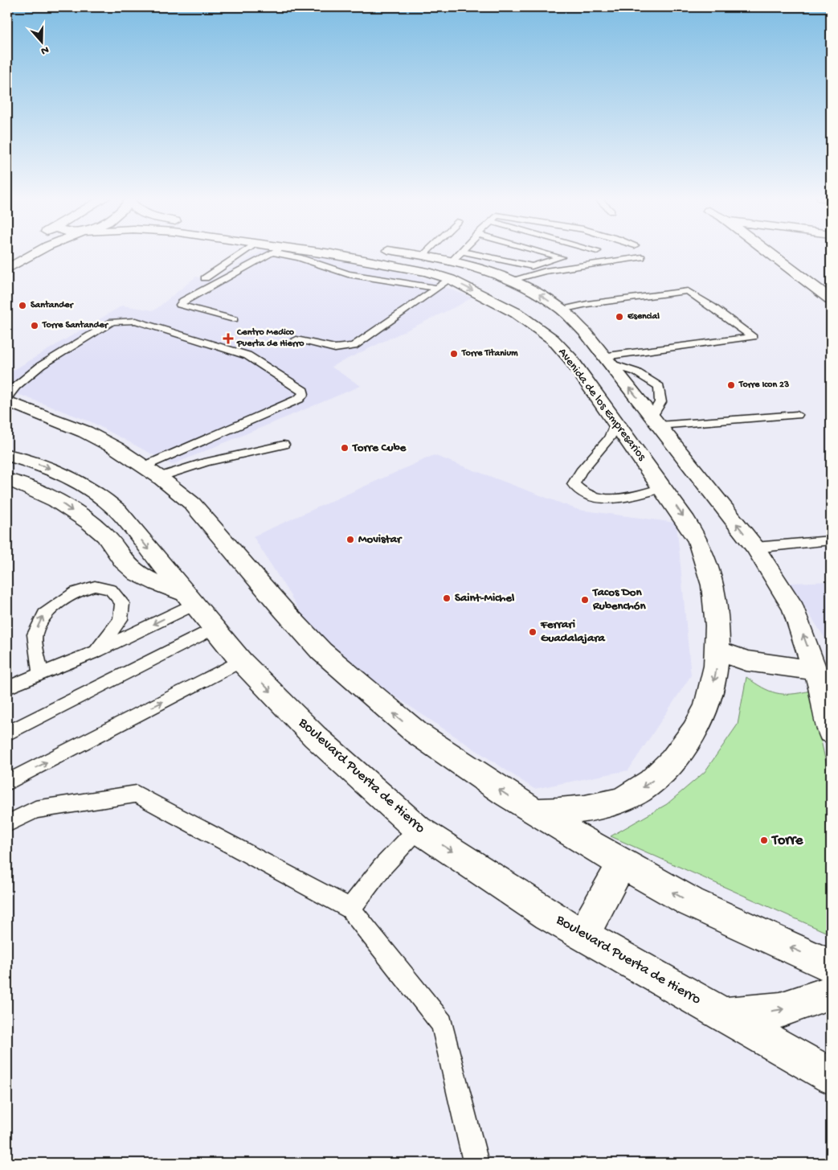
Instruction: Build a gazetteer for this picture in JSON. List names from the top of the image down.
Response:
{
  "streets": {
    "street": ["Avenida de los Empresarios", "Boulevard Puerta de Hierro"]
  },
  "places": {
    "other": [
      "Santander",
      "Esencial",
      "Torre Santander",
      "Torre Titanium",
      "Torre Icon 23",
      "Torre Cube",
      "Movistar",
      "Saint-Michel",
      "Tacos Don Rubenchón",
      "Ferrari Guadalajara",
      "Torre"
    ],
    "health": ["Centro Medico Puerta de Hierro"]
  },
  "north": "bottom"
}
